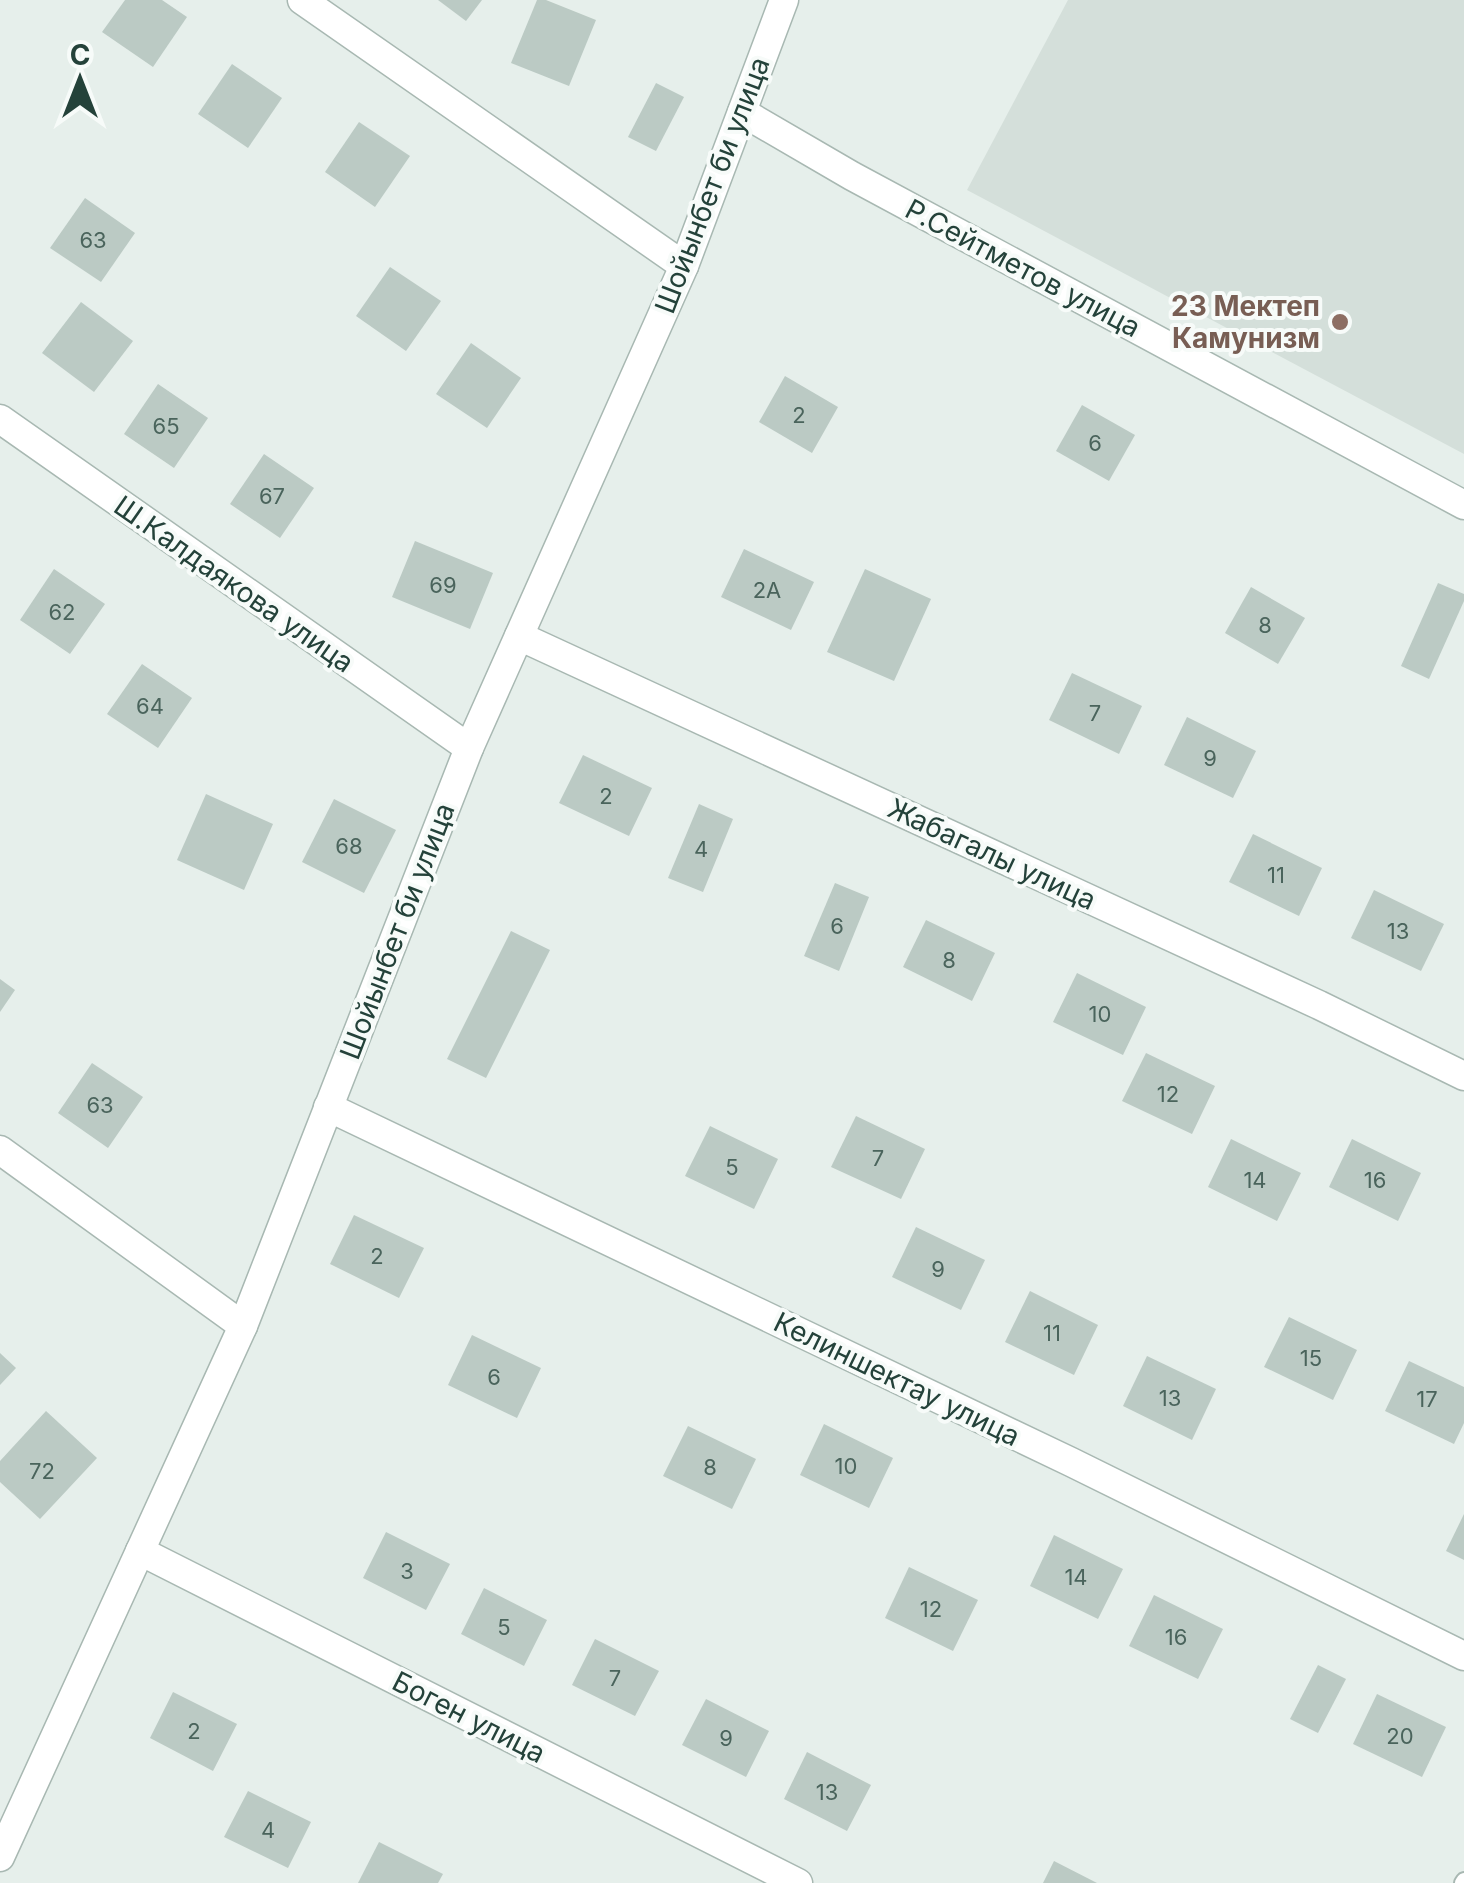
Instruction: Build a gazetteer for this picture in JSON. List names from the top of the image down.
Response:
{
  "streets": {
    "street": [
      "Шойынбет би улица",
      "Р.Сейтметов улица",
      "Ш.Калдаякова улица",
      "Жабагалы улица",
      "Келиншектау улица",
      "Боген улица"
    ]
  },
  "crossings": [
    ["Шойынбет би улица", "Р.Сейтметов улица"],
    ["Шойынбет би улица", "Ш.Калдаякова улица"],
    ["Шойынбет би улица", "Жабагалы улица"],
    ["Шойынбет би улица", "Келиншектау улица"],
    ["Шойынбет би улица", "Боген улица"]
  ],
  "places": ["23 Мектеп Камунизм"],
  "house_numbers": [
    "63",
    "2",
    "65",
    "6",
    "67",
    "69",
    "2A",
    "62",
    "8",
    "64",
    "7",
    "9",
    "2",
    "68",
    "4",
    "11",
    "6",
    "13",
    "8",
    "10",
    "12",
    "63",
    "7",
    "5",
    "14",
    "16",
    "2",
    "9",
    "11",
    "15",
    "6",
    "13",
    "17",
    "10",
    "8",
    "72",
    "3",
    "14",
    "12",
    "5",
    "16",
    "7",
    "2",
    "20",
    "9",
    "13",
    "4"
  ],
  "north": "top"
}
